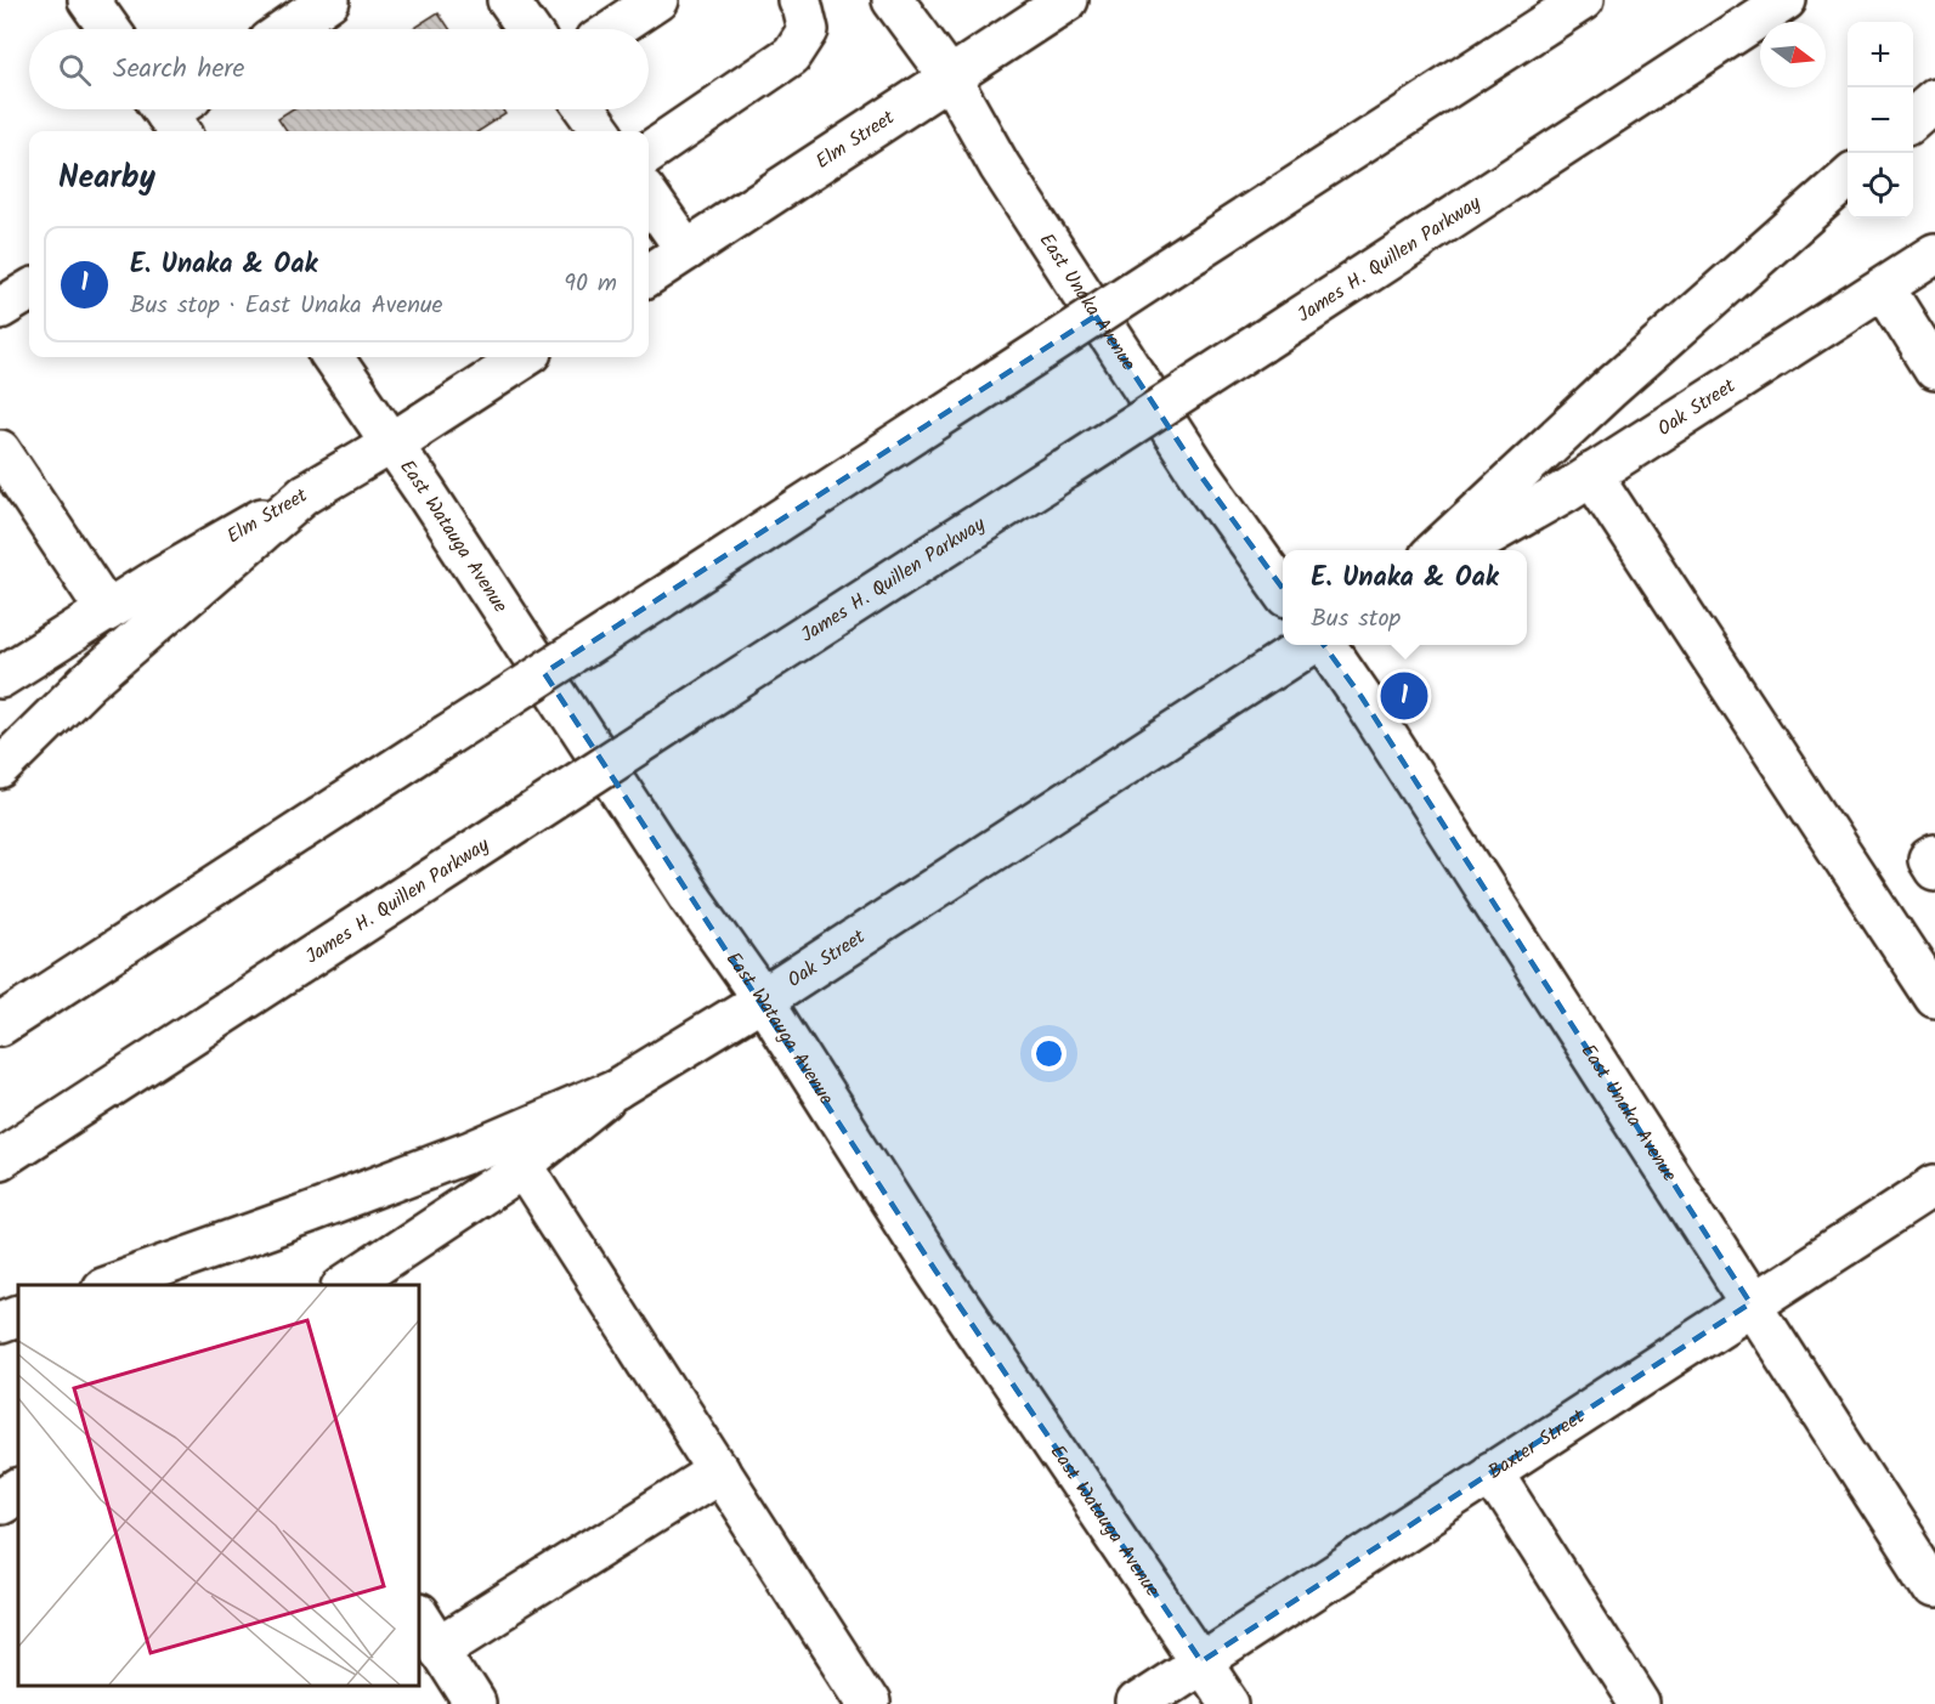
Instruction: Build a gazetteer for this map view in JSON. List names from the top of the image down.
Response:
{
  "streets": {
    "main road": [
      "Elm Street",
      "James H. Quillen Parkway",
      "East Unaka Avenue",
      "Oak Street",
      "East Watauga Avenue",
      "Baxter Street"
    ]
  },
  "crossings": [
    ["Elm Street", "East Unaka Avenue"],
    ["Elm Street", "East Watauga Avenue"],
    ["East Unaka Avenue", "Baxter Street"],
    ["Oak Street", "East Watauga Avenue"],
    ["East Watauga Avenue", "Baxter Street"]
  ],
  "north": "right",
  "page": {
    "map_buttons": ["+", "−"],
    "search": "Search here",
    "heading": "Nearby",
    "list": [
      {
        "mark": "1",
        "name": "E. Unaka & Oak",
        "note": "Bus stop · East Unaka Avenue",
        "value": "90 m"
      }
    ],
    "popup": ["E. Unaka & Oak", "Bus stop"],
    "pins": "1"
  }
}
